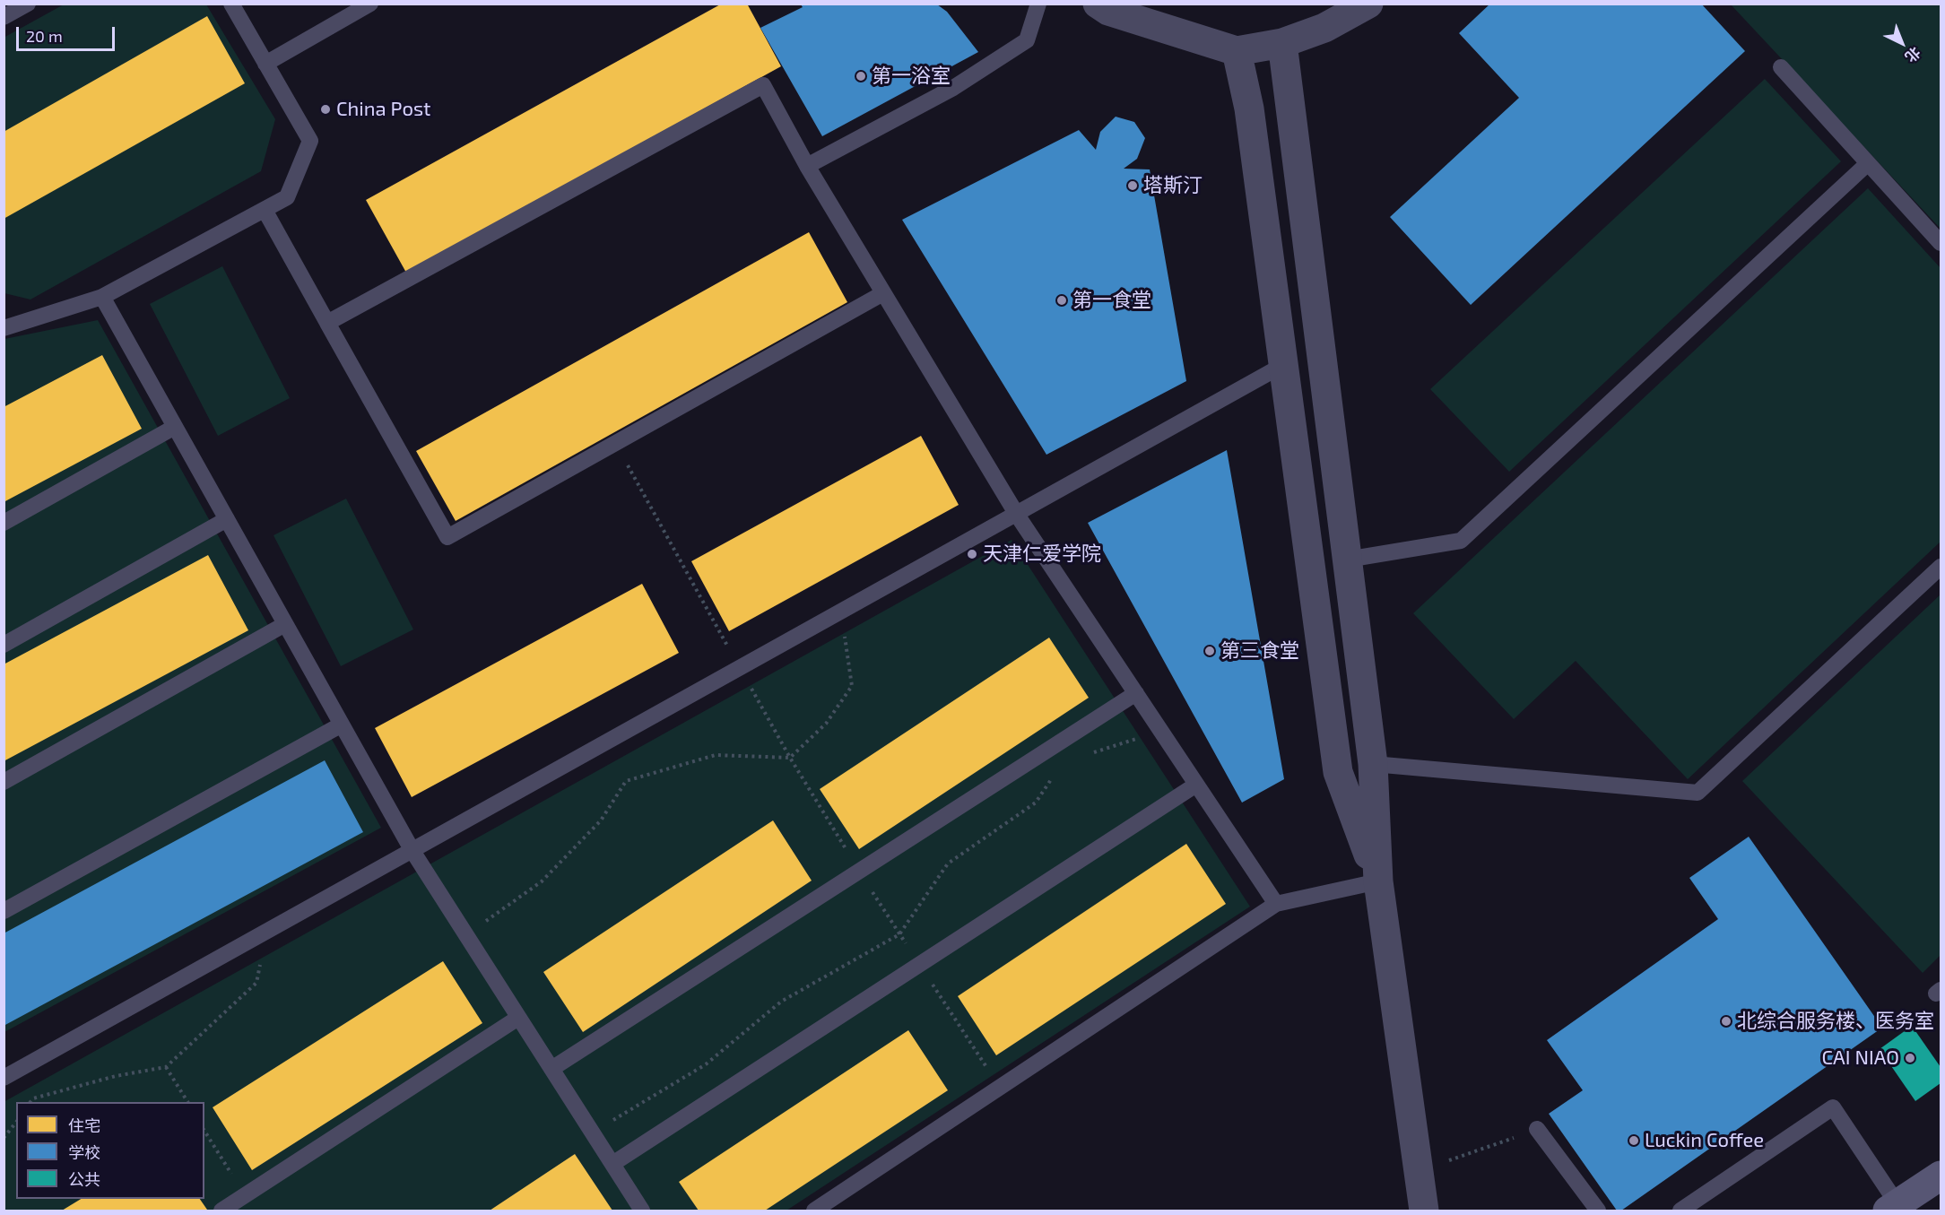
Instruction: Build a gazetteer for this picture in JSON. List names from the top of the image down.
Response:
{
  "places": [
    "第一浴室",
    "China Post",
    "塔斯汀",
    "第一食堂",
    "天津仁爱学院",
    "第三食堂",
    "北综合服务楼、医务室",
    "CAI NIAO",
    "Luckin Coffee"
  ],
  "legend": ["住宅", "学校", "公共"],
  "scale_bar": "20 m",
  "north": "bottom right"
}
